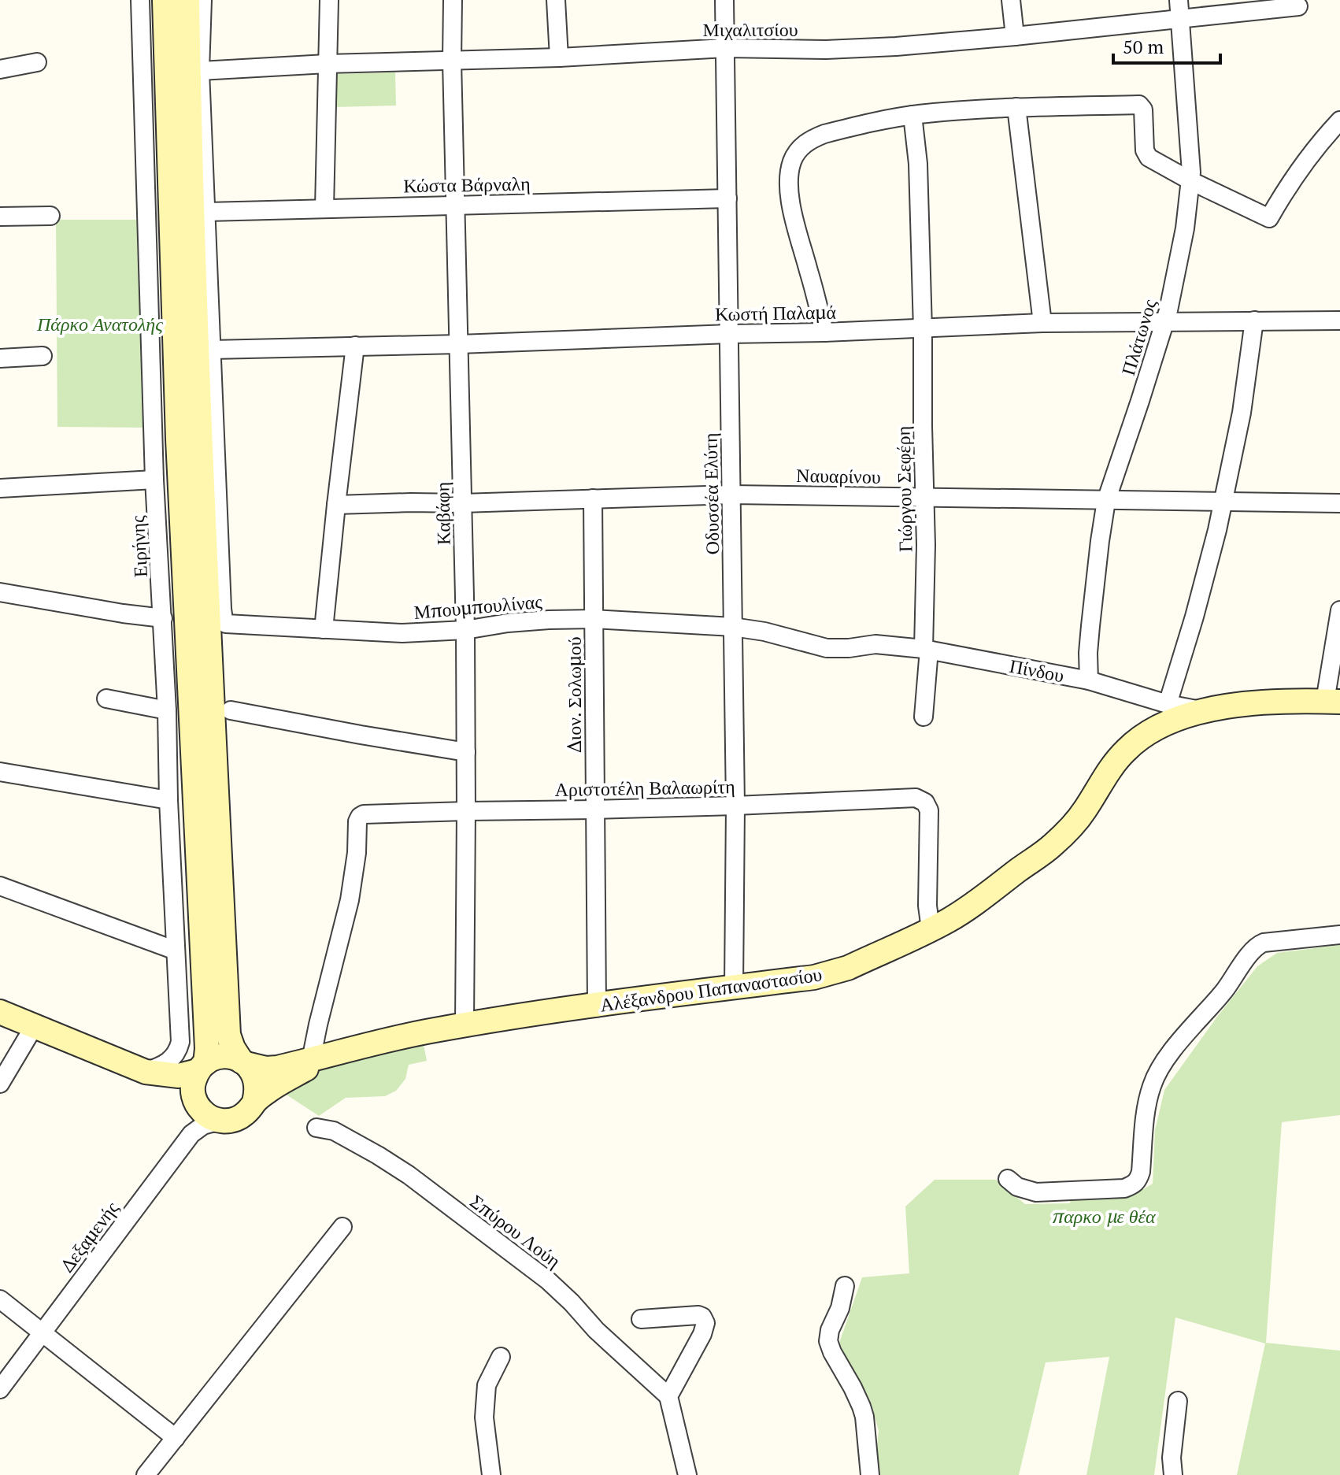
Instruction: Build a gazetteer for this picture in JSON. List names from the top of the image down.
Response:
{
  "streets": {
    "street": [
      "Μιχαλιτσίου",
      "Κώστα Βάρναλη",
      "Κωστή Παλαμά",
      "Πλάτωνος",
      "Ναυαρίνου",
      "Γιώργου Σεφέρη",
      "Οδυσσέα Ελύτη",
      "Καβάφη",
      "Ειρήνης",
      "Μπουμπουλίνας",
      "Πίνδου",
      "Διον. Σολωμού",
      "Αριστοτέλη Βαλαωρίτη",
      "Αλέξανδρου Παπαναστασίου",
      "Σπύρου Λούη",
      "Δεξαμενής"
    ]
  },
  "crossings": [
    ["Μιχαλιτσίου", "Πλάτωνος"],
    ["Μιχαλιτσίου", "Οδυσσέα Ελύτη"],
    ["Μιχαλιτσίου", "Καβάφη"],
    ["Κώστα Βάρναλη", "Οδυσσέα Ελύτη"],
    ["Κώστα Βάρναλη", "Καβάφη"],
    ["Κωστή Παλαμά", "Πλάτωνος"],
    ["Κωστή Παλαμά", "Γιώργου Σεφέρη"],
    ["Κωστή Παλαμά", "Οδυσσέα Ελύτη"],
    ["Κωστή Παλαμά", "Καβάφη"],
    ["Κωστή Παλαμά", "Μπουμπουλίνας"],
    ["Πλάτωνος", "Ναυαρίνου"],
    ["Πλάτωνος", "Πίνδου"],
    ["Ναυαρίνου", "Γιώργου Σεφέρη"],
    ["Ναυαρίνου", "Οδυσσέα Ελύτη"],
    ["Ναυαρίνου", "Καβάφη"],
    ["Ναυαρίνου", "Διον. Σολωμού"],
    ["Γιώργου Σεφέρη", "Πίνδου"],
    ["Οδυσσέα Ελύτη", "Μπουμπουλίνας"],
    ["Οδυσσέα Ελύτη", "Πίνδου"],
    ["Οδυσσέα Ελύτη", "Αριστοτέλη Βαλαωρίτη"],
    ["Οδυσσέα Ελύτη", "Αλέξανδρου Παπαναστασίου"],
    ["Καβάφη", "Μπουμπουλίνας"],
    ["Καβάφη", "Αριστοτέλη Βαλαωρίτη"],
    ["Καβάφη", "Αλέξανδρου Παπαναστασίου"],
    ["Μπουμπουλίνας", "Πίνδου"],
    ["Μπουμπουλίνας", "Διον. Σολωμού"],
    ["Πίνδου", "Αλέξανδρου Παπαναστασίου"],
    ["Διον. Σολωμού", "Αριστοτέλη Βαλαωρίτη"],
    ["Διον. Σολωμού", "Αλέξανδρου Παπαναστασίου"],
    ["Αριστοτέλη Βαλαωρίτη", "Αλέξανδρου Παπαναστασίου"],
    ["Αλέξανδρου Παπαναστασίου", "Δεξαμενής"]
  ],
  "parks": ["Πάρκο Ανατολής", "παρκο με θέα"],
  "scale_bar": "50 m"
}
